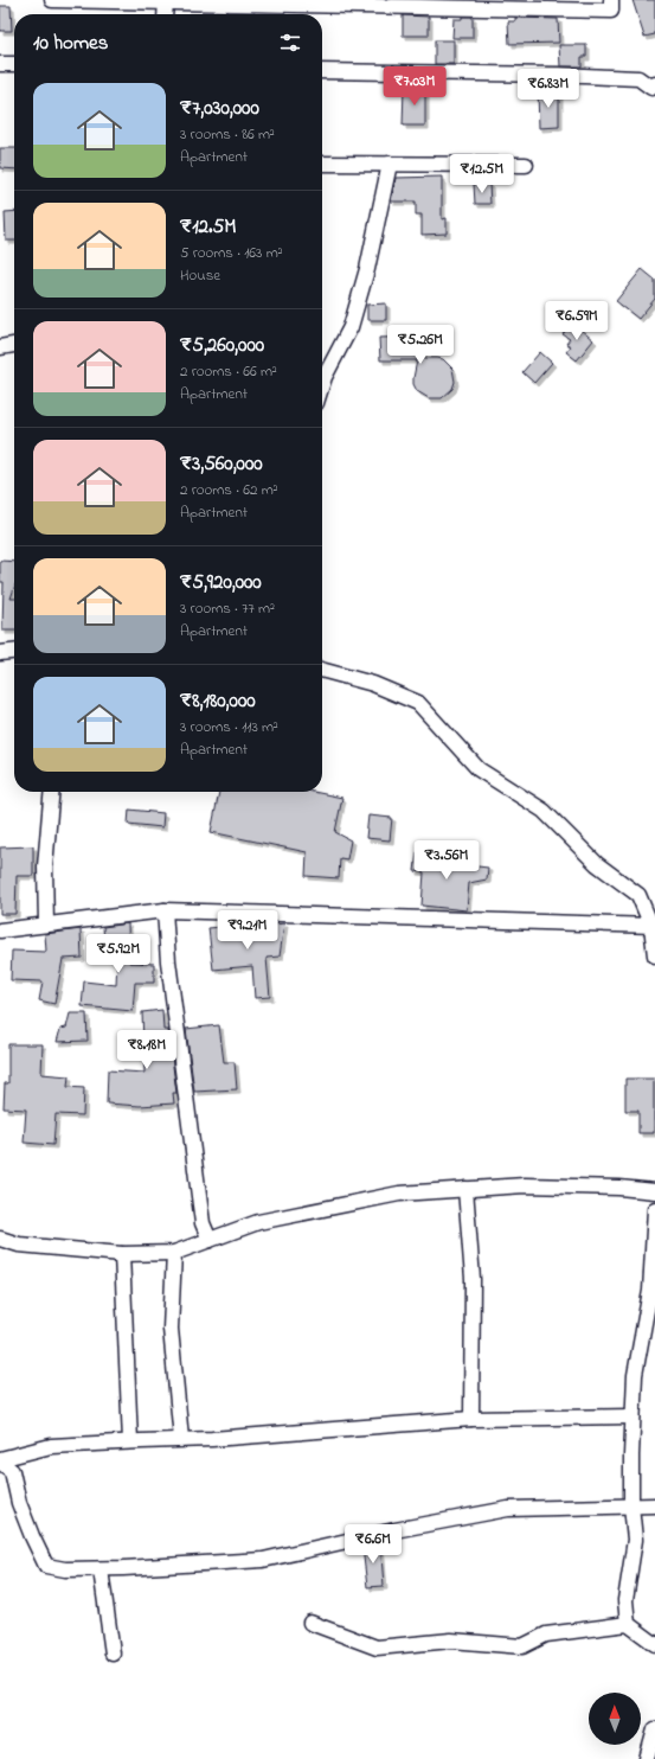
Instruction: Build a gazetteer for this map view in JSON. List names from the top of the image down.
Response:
{
  "north": "top",
  "page": {
    "heading": "10 homes",
    "price": [
      "₹7.03M",
      "₹6.83M",
      "₹12.5M",
      "₹6.59M",
      "₹5.26M",
      "₹3.56M",
      "₹9.21M",
      "₹5.92M",
      "₹8.18M",
      "₹6.6M"
    ],
    "list": [
      {
        "name": "₹7,030,000",
        "note": "3 rooms · 86 m² · Apartment"
      },
      {
        "name": "₹12.5M",
        "note": "5 rooms · 163 m² · House"
      },
      {
        "name": "₹5,260,000",
        "note": "2 rooms · 66 m² · Apartment"
      },
      {
        "name": "₹3,560,000",
        "note": "2 rooms · 62 m² · Apartment"
      },
      {
        "name": "₹5,920,000",
        "note": "3 rooms · 77 m² · Apartment"
      },
      {
        "name": "₹8,180,000",
        "note": "3 rooms · 113 m² · Apartment"
      }
    ]
  }
}
